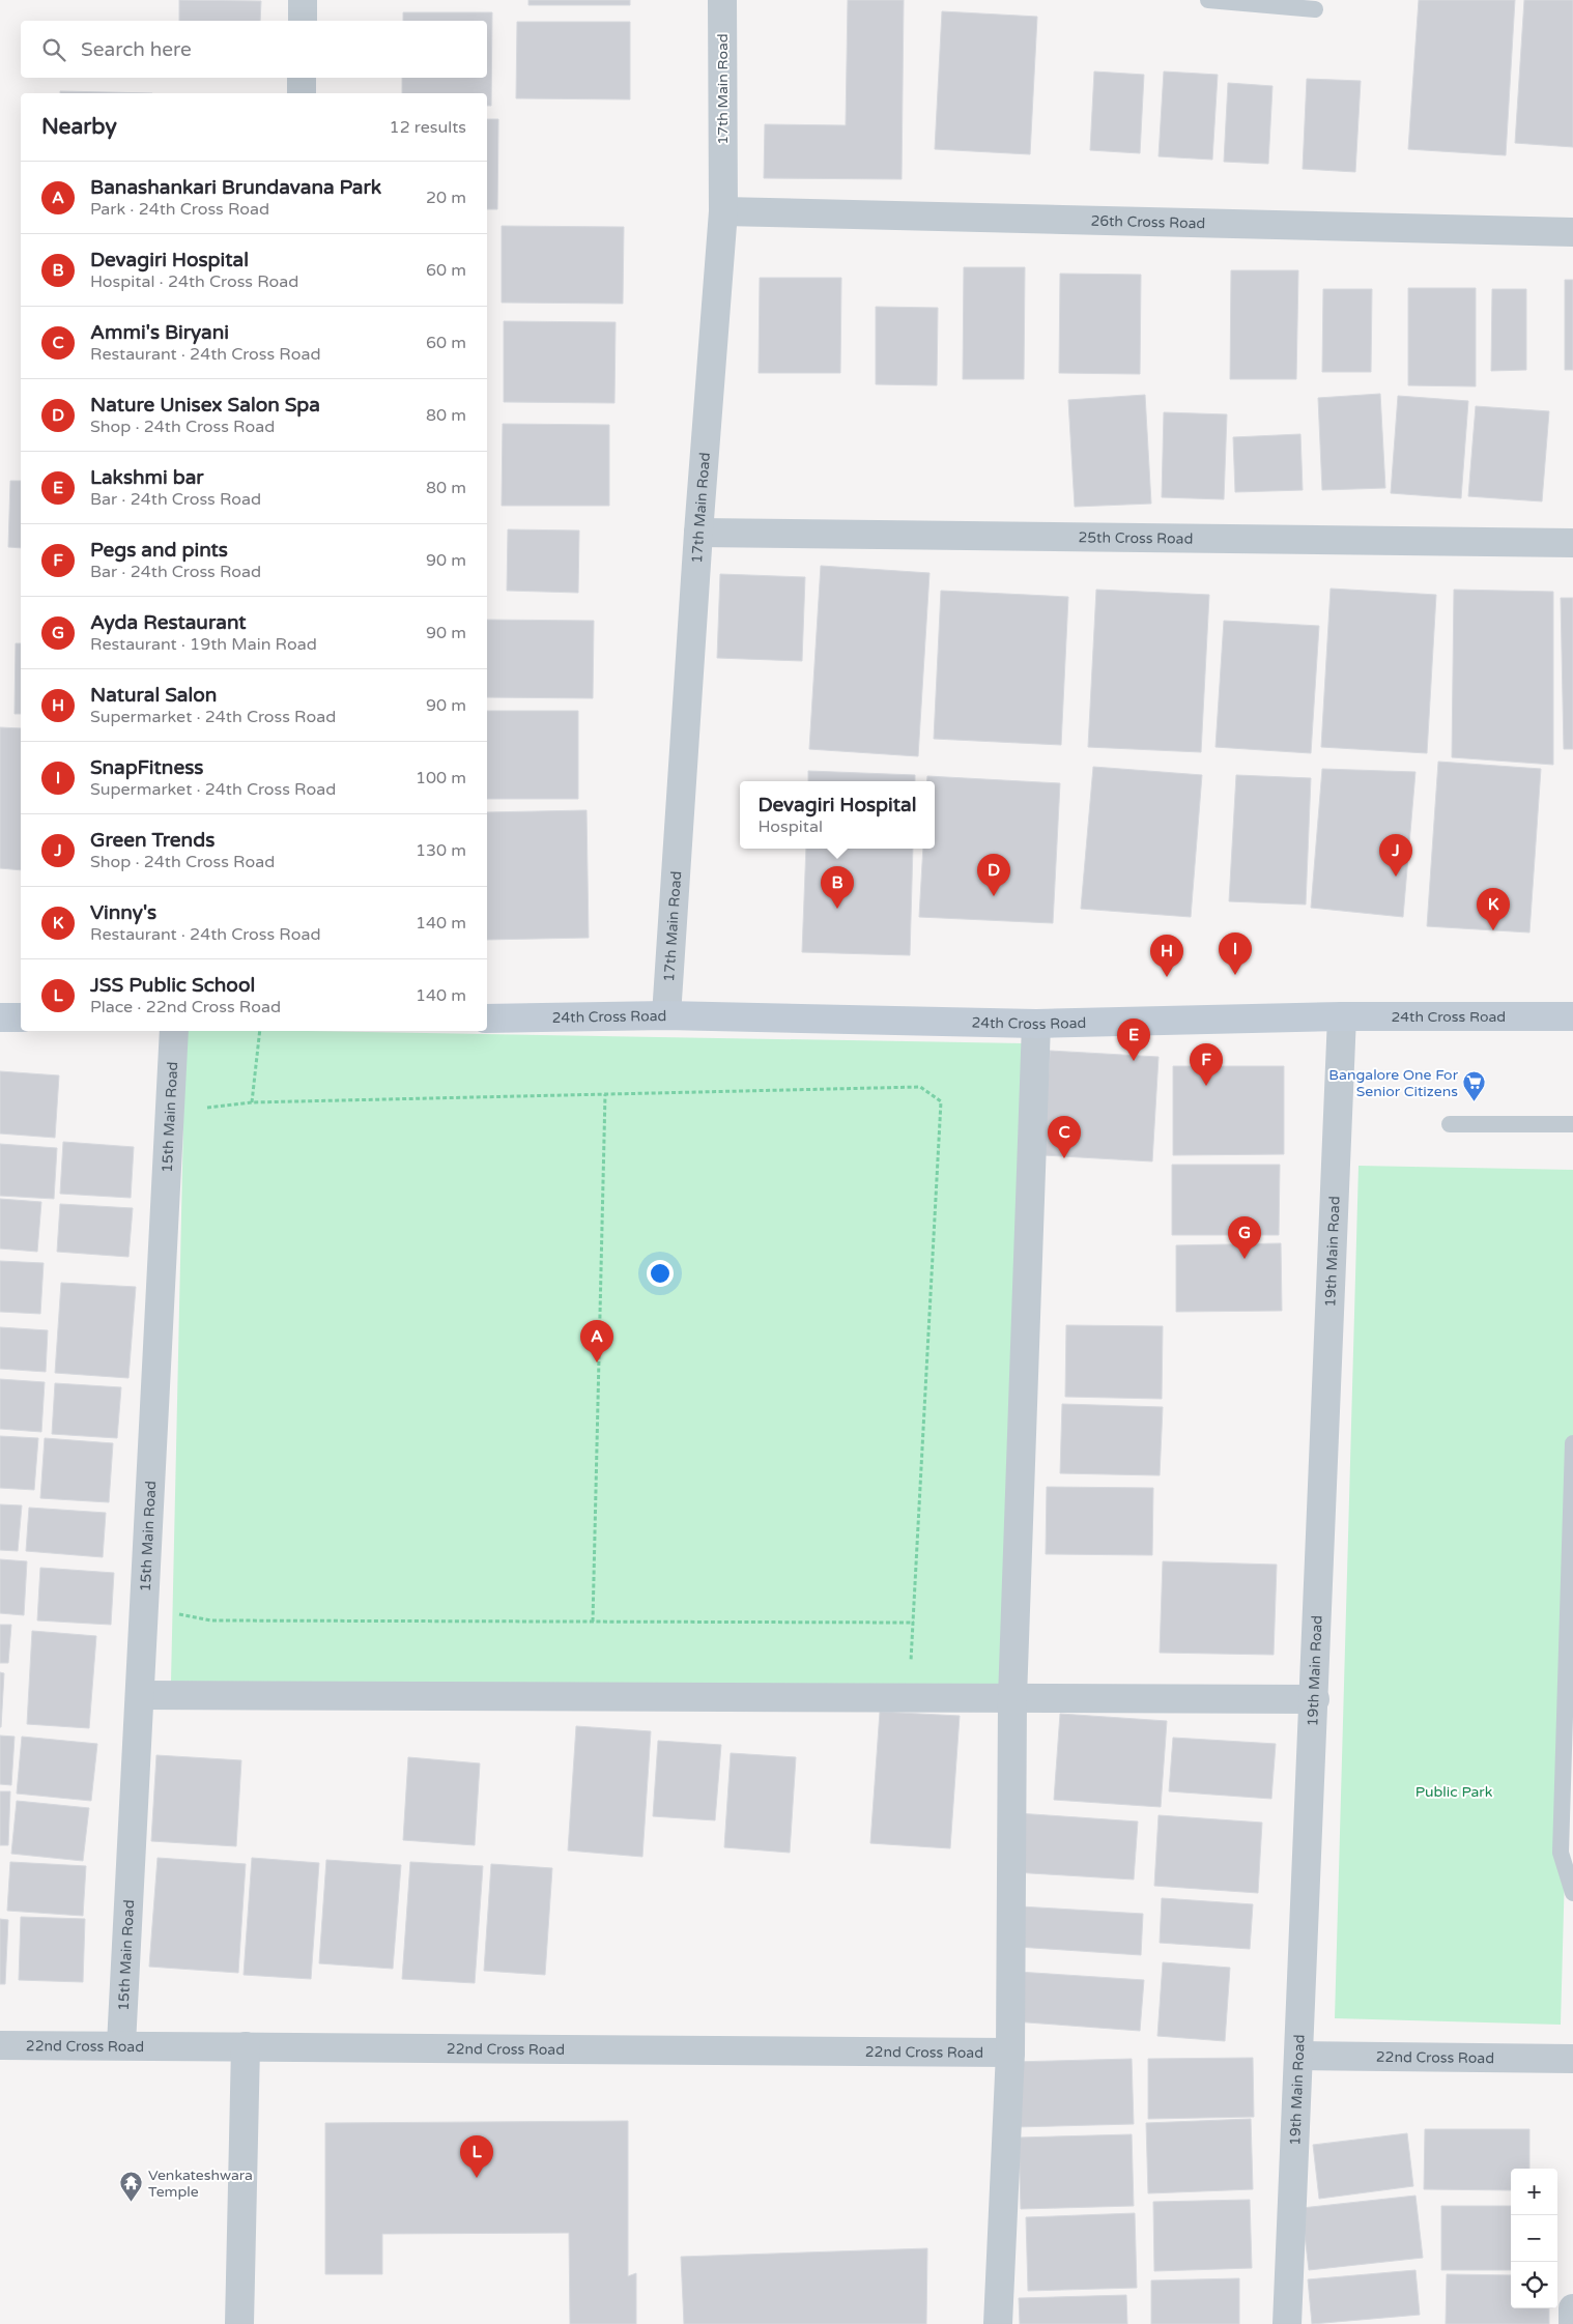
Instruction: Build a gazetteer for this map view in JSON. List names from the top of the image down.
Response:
{
  "streets": {
    "street": [
      "17th Main Road",
      "26th Cross Road",
      "25th Cross Road",
      "24th Cross Road",
      "15th Main Road",
      "19th Main Road",
      "22nd Cross Road"
    ]
  },
  "crossings": [
    ["17th Main Road", "26th Cross Road"],
    ["17th Main Road", "25th Cross Road"],
    ["17th Main Road", "24th Cross Road"],
    ["24th Cross Road", "19th Main Road"],
    ["15th Main Road", "22nd Cross Road"],
    ["19th Main Road", "22nd Cross Road"]
  ],
  "parks": ["Public Park"],
  "places": {
    "supermarket": ["Bangalore One For Senior Citizens"],
    "temple": ["Venkateshwara Temple"]
  },
  "page": {
    "search": "Search here",
    "heading": ["Nearby", "12 results"],
    "list": [
      {
        "mark": "A",
        "name": "Banashankari Brundavana Park",
        "note": "Park · 24th Cross Road",
        "value": "20 m"
      },
      {
        "mark": "B",
        "name": "Devagiri Hospital",
        "note": "Hospital · 24th Cross Road",
        "value": "60 m"
      },
      {
        "mark": "C",
        "name": "Ammi's Biryani",
        "note": "Restaurant · 24th Cross Road",
        "value": "60 m"
      },
      {
        "mark": "D",
        "name": "Nature Unisex Salon Spa",
        "note": "Shop · 24th Cross Road",
        "value": "80 m"
      },
      {
        "mark": "E",
        "name": "Lakshmi bar",
        "note": "Bar · 24th Cross Road",
        "value": "80 m"
      },
      {
        "mark": "F",
        "name": "Pegs and pints",
        "note": "Bar · 24th Cross Road",
        "value": "90 m"
      },
      {
        "mark": "G",
        "name": "Ayda Restaurant",
        "note": "Restaurant · 19th Main Road",
        "value": "90 m"
      },
      {
        "mark": "H",
        "name": "Natural Salon",
        "note": "Supermarket · 24th Cross Road",
        "value": "90 m"
      },
      {
        "mark": "I",
        "name": "SnapFitness",
        "note": "Supermarket · 24th Cross Road",
        "value": "100 m"
      },
      {
        "mark": "J",
        "name": "Green Trends",
        "note": "Shop · 24th Cross Road",
        "value": "130 m"
      },
      {
        "mark": "K",
        "name": "Vinny's",
        "note": "Restaurant · 24th Cross Road",
        "value": "140 m"
      },
      {
        "mark": "L",
        "name": "JSS Public School",
        "note": "Place · 22nd Cross Road",
        "value": "140 m"
      }
    ],
    "popup": ["Devagiri Hospital", "Hospital"],
    "pins": [
      "J",
      "D",
      "B",
      "K",
      "I",
      "H",
      "E",
      "F",
      "C",
      "G",
      "A",
      "L"
    ],
    "map_buttons": ["+", "−"]
  }
}
